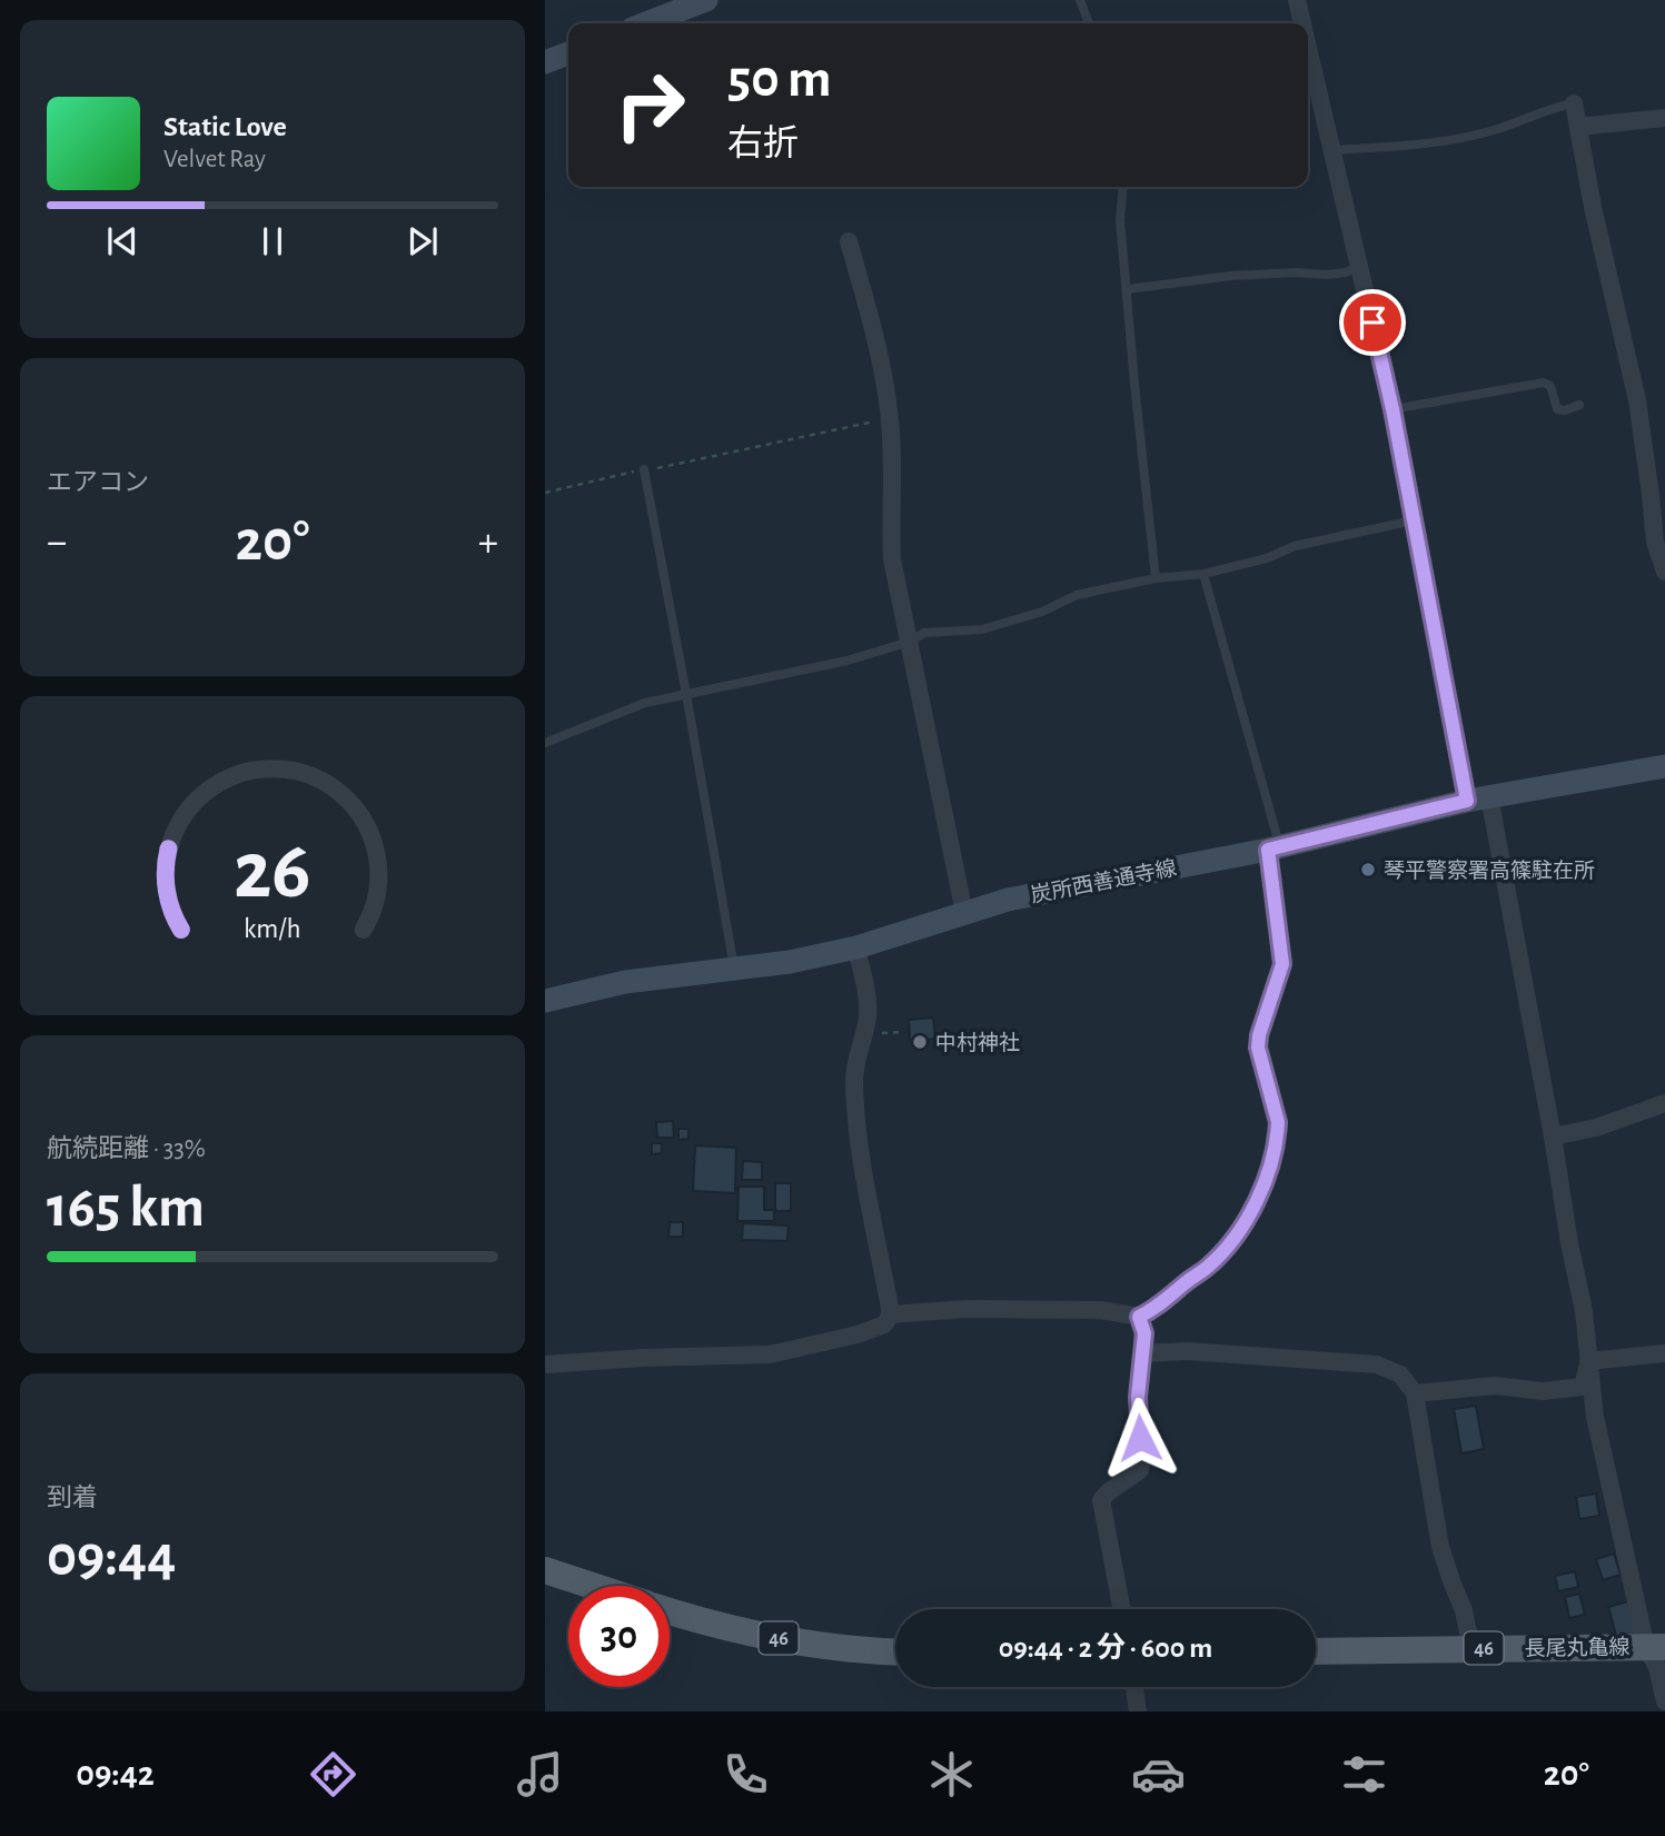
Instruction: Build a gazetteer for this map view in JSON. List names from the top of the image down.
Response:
{
  "streets": {
    "main road": ["炭所西善通寺線", "46", "長尾丸亀線"]
  },
  "places": ["琴平警察署高篠駐在所", "中村神社"],
  "page": {
    "turn": ["50 m", "右折"],
    "song": ["Static Love", "Velvet Ray"],
    "tile": [
      "エアコン",
      ["航続距離 · 33%", "165 km"],
      ["到着", "09:44"]
    ],
    "heat": ["−", "20°", "+"],
    "limit": "30",
    "trip": "09:44 · 2 分 · 600 m",
    "tabs": ["09:42", "20°"],
    "gauge": ["26", "km/h"]
  }
}
